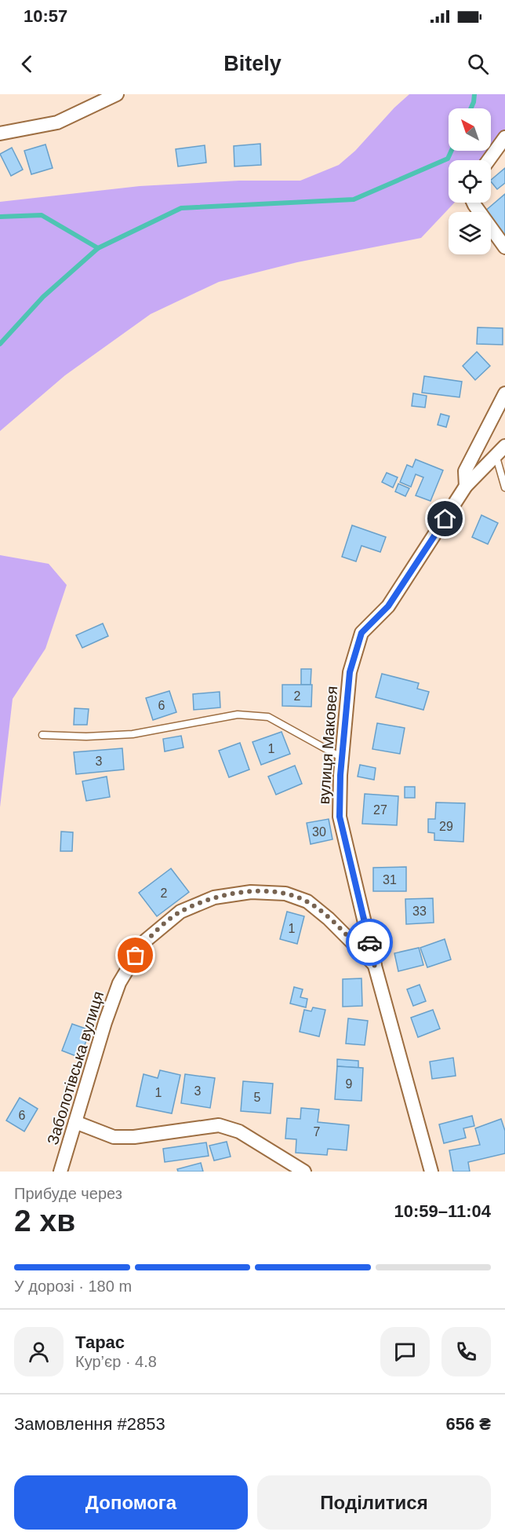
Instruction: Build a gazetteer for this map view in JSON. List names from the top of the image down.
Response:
{
  "streets": {
    "street": ["вулиця Маковея", "Заболотівська вулиця"]
  },
  "crossings": [
    ["вулиця Маковея", "Заболотівська вулиця"]
  ],
  "house_numbers": [
    "2",
    "6",
    "1",
    "3",
    "27",
    "29",
    "30",
    "31",
    "2",
    "33",
    "1",
    "9",
    "3",
    "1",
    "5",
    "6",
    "7"
  ],
  "north": "top left",
  "page": {
    "status": "10:57",
    "header": "Bitely",
    "heading": ["2 хв", "Прибуде через", "10:59–11:04"],
    "panel": [
      "Тарас",
      "Кур’єр · 4.8",
      "Замовлення #2853",
      "656 ₴"
    ],
    "bar": "У дорозі · 180 m",
    "buttons": ["Допомога", "Поділитися"]
  }
}
